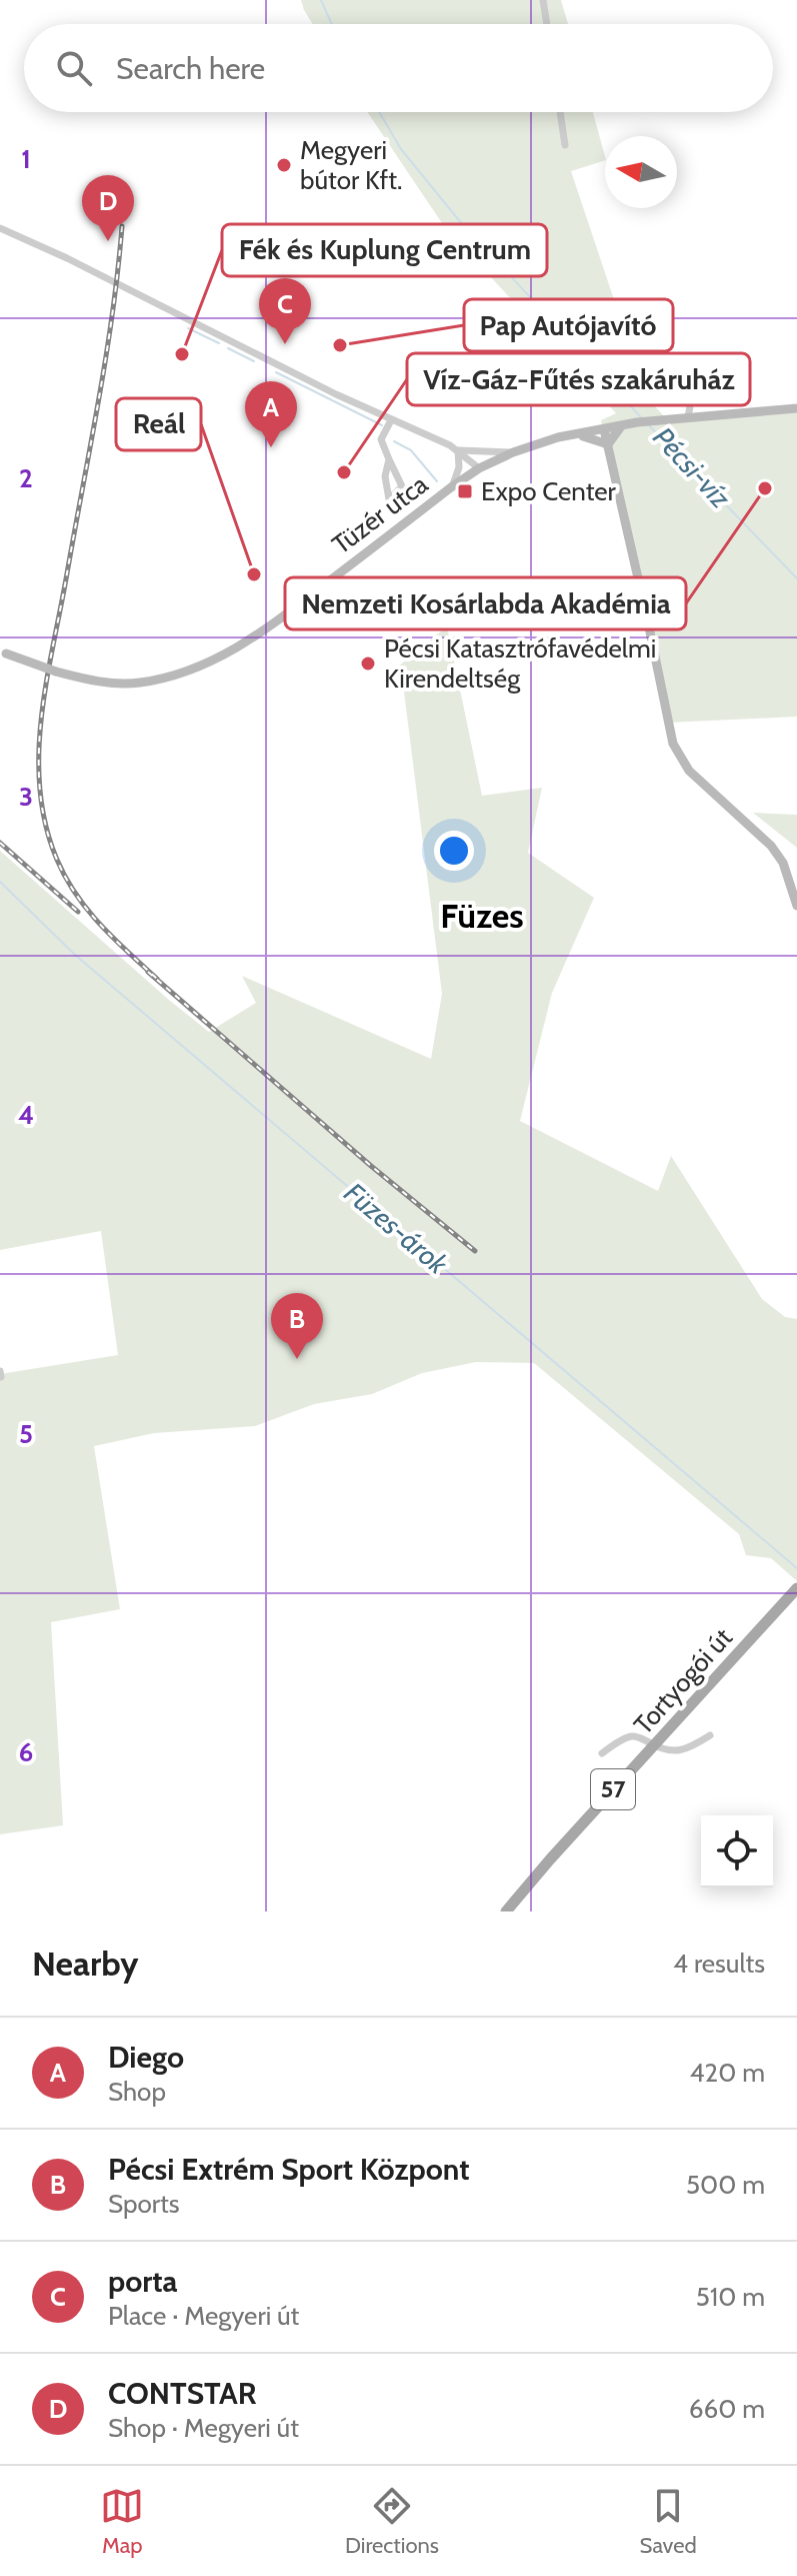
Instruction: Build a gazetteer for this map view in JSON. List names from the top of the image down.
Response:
{
  "streets": {
    "main road": ["Tortyogói út", "57"],
    "street": ["Tüzér utca"]
  },
  "districts": ["Füzes"],
  "water": ["Pécsi-víz", "Füzes-árok"],
  "places": {
    "other": [
      "Megyeri bútor Kft.",
      "Pap Autójavító",
      "Fék és Kuplung Centrum",
      "Víz-Gáz-Fűtés szakáruház",
      "Nemzeti Kosárlabda Akadémia",
      "Reál",
      "Pécsi Katasztrófavédelmi Kirendeltség"
    ],
    "transit": ["Expo Center"]
  },
  "north": "left",
  "page": {
    "search": "Search here",
    "pins": [
      "D",
      "C",
      "A",
      "B"
    ],
    "heading": ["Nearby", "4 results"],
    "list": [
      {
        "mark": "A",
        "name": "Diego",
        "note": "Shop",
        "value": "420 m"
      },
      {
        "mark": "B",
        "name": "Pécsi Extrém Sport Központ",
        "note": "Sports",
        "value": "500 m"
      },
      {
        "mark": "C",
        "name": "porta",
        "note": "Place · Megyeri út",
        "value": "510 m"
      },
      {
        "mark": "D",
        "name": "CONTSTAR",
        "note": "Shop · Megyeri út",
        "value": "660 m"
      }
    ],
    "nav": ["Map", "Directions", "Saved"]
  },
  "grid": {
    "rows": [
      "1",
      "2",
      "3",
      "4",
      "5",
      "6"
    ]
  }
}
